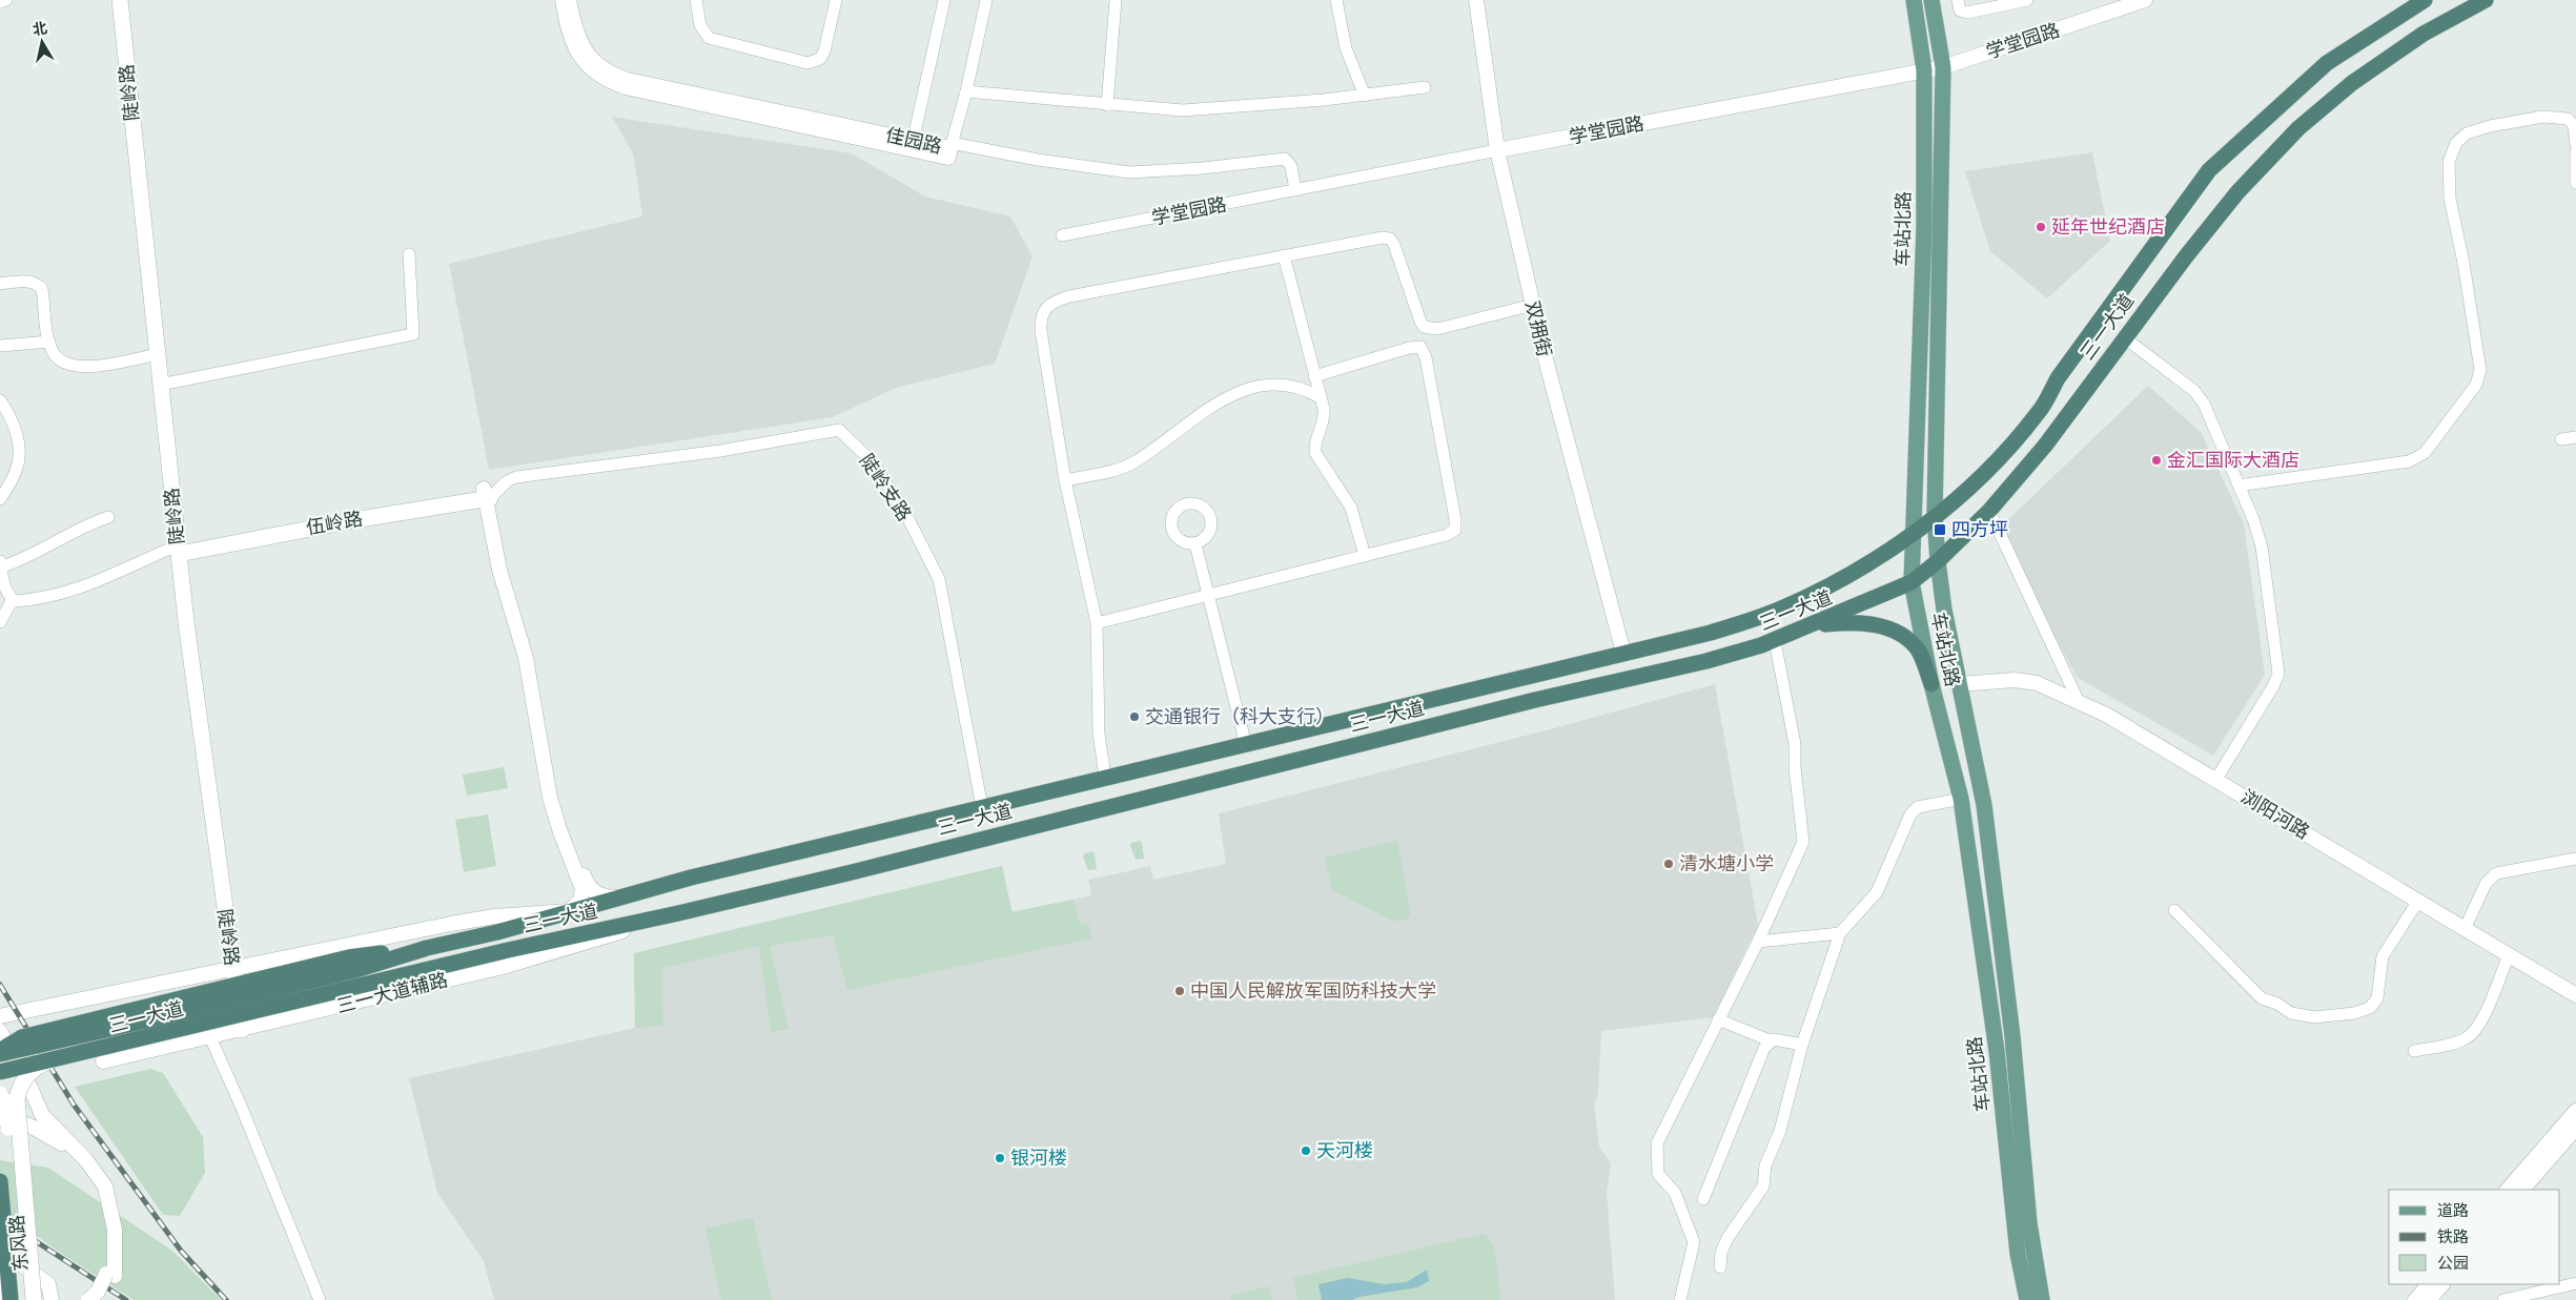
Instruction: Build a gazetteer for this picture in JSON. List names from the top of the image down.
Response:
{
  "streets": {
    "highway": ["三一大道"],
    "main road": [
      "陡岭路",
      "车站北路",
      "伍岭路",
      "东风路"
    ],
    "street": [
      "学堂园路",
      "佳园路",
      "双拥街",
      "陡岭支路",
      "浏阳河路",
      "三一大道辅路"
    ]
  },
  "crossings": [
    ["学堂园路", "车站北路"],
    ["学堂园路", "双拥街"],
    ["陡岭路", "伍岭路"],
    ["陡岭路", "三一大道辅路"],
    ["车站北路", "三一大道"],
    ["车站北路", "浏阳河路"],
    ["三一大道", "双拥街"],
    ["三一大道", "陡岭支路"],
    ["三一大道", "三一大道辅路"],
    ["陡岭支路", "伍岭路"]
  ],
  "places": {
    "other": [
      "延年世纪酒店",
      "金汇国际大酒店",
      "交通银行（科大支行）",
      "清水塘小学",
      "中国人民解放军国防科技大学",
      "天河楼",
      "银河楼"
    ],
    "transit": ["四方坪"]
  },
  "legend": ["道路", "铁路", "公园"],
  "north": "top"
}
